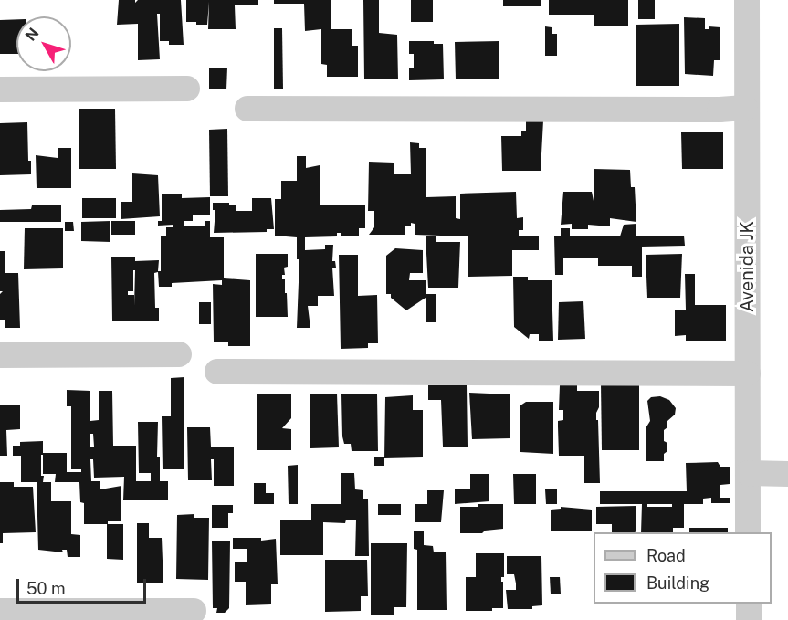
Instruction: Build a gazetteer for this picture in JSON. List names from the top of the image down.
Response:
{
  "streets": {
    "street": ["Avenida JK"]
  },
  "legend": ["Road", "Building"],
  "scale_bar": "50 m",
  "north": "top left"
}
